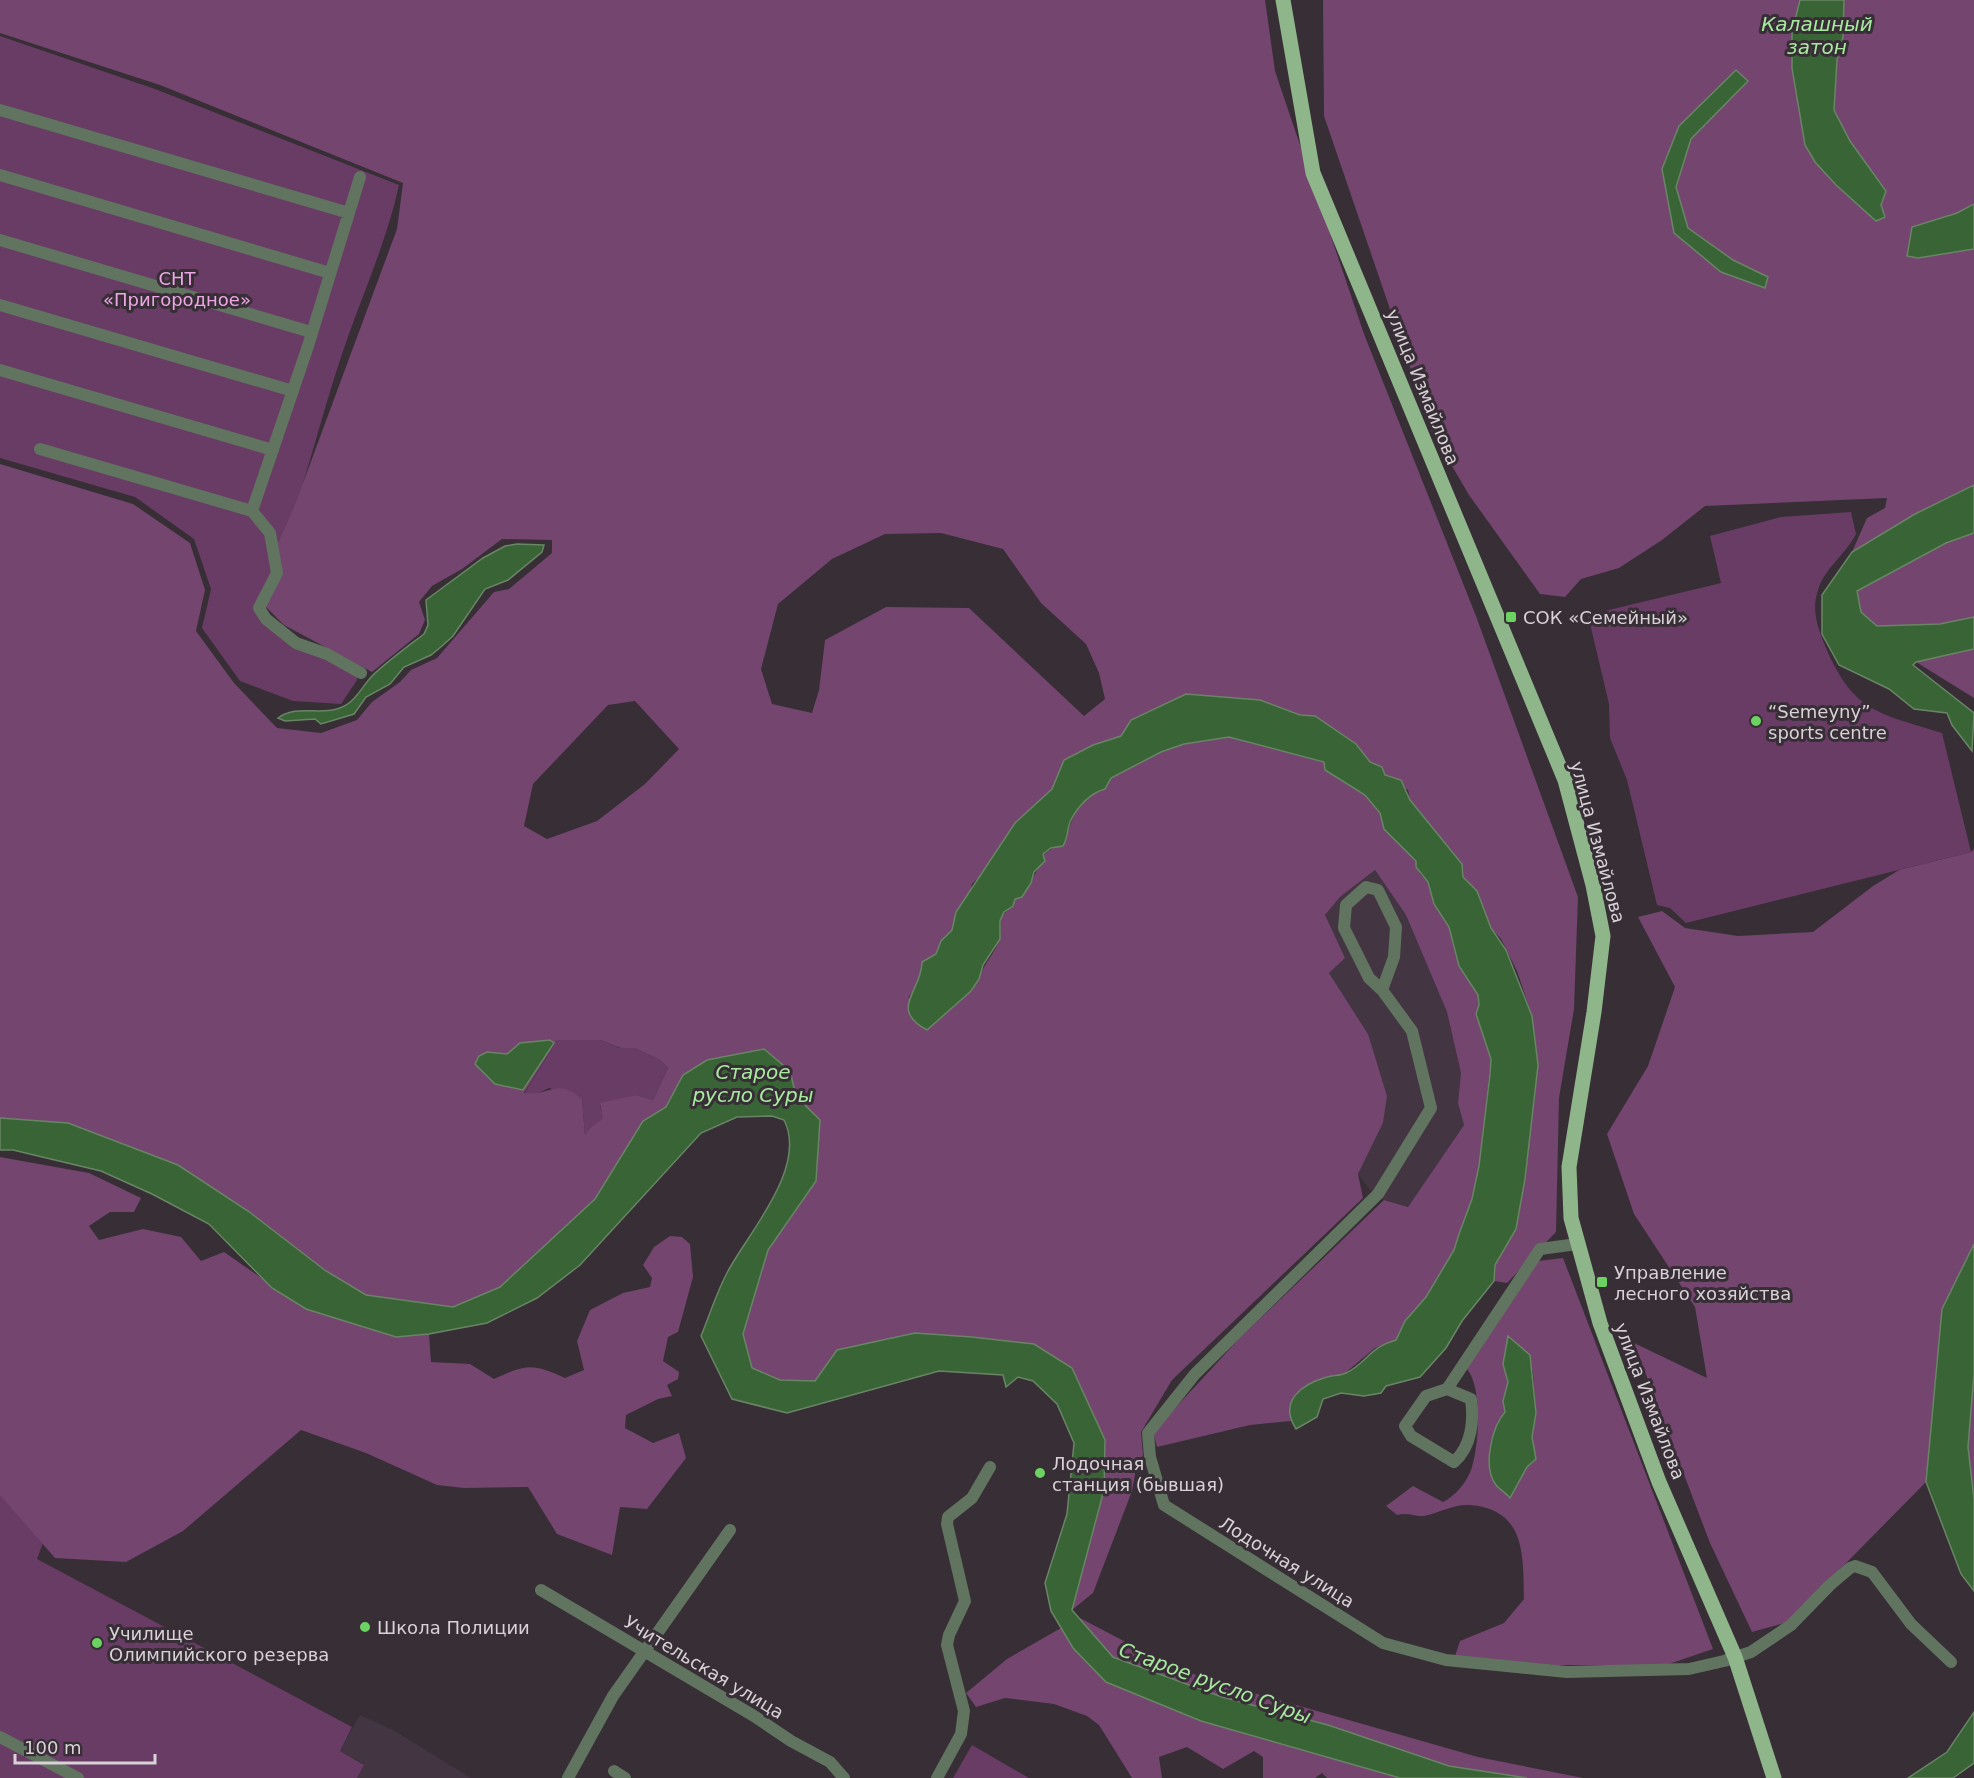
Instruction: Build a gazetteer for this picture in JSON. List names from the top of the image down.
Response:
{
  "streets": {
    "main road": ["улица Измайлова"],
    "street": ["Лодочная улица", "Учительская улица"]
  },
  "crossings": [
    ["улица Измайлова", "Лодочная улица"]
  ],
  "water": ["Калашный затон", "Старое русло Суры"],
  "parks": ["СНТ «Пригородное»"],
  "places": {
    "transit": ["СОК «Семейный»", "Управление лесного хозяйства"],
    "other": [
      "“Semeyny” sports centre",
      "Лодочная станция (бывшая)",
      "Школа Полиции",
      "Училище Олимпийского резерва"
    ]
  },
  "scale_bar": "100 m"
}
